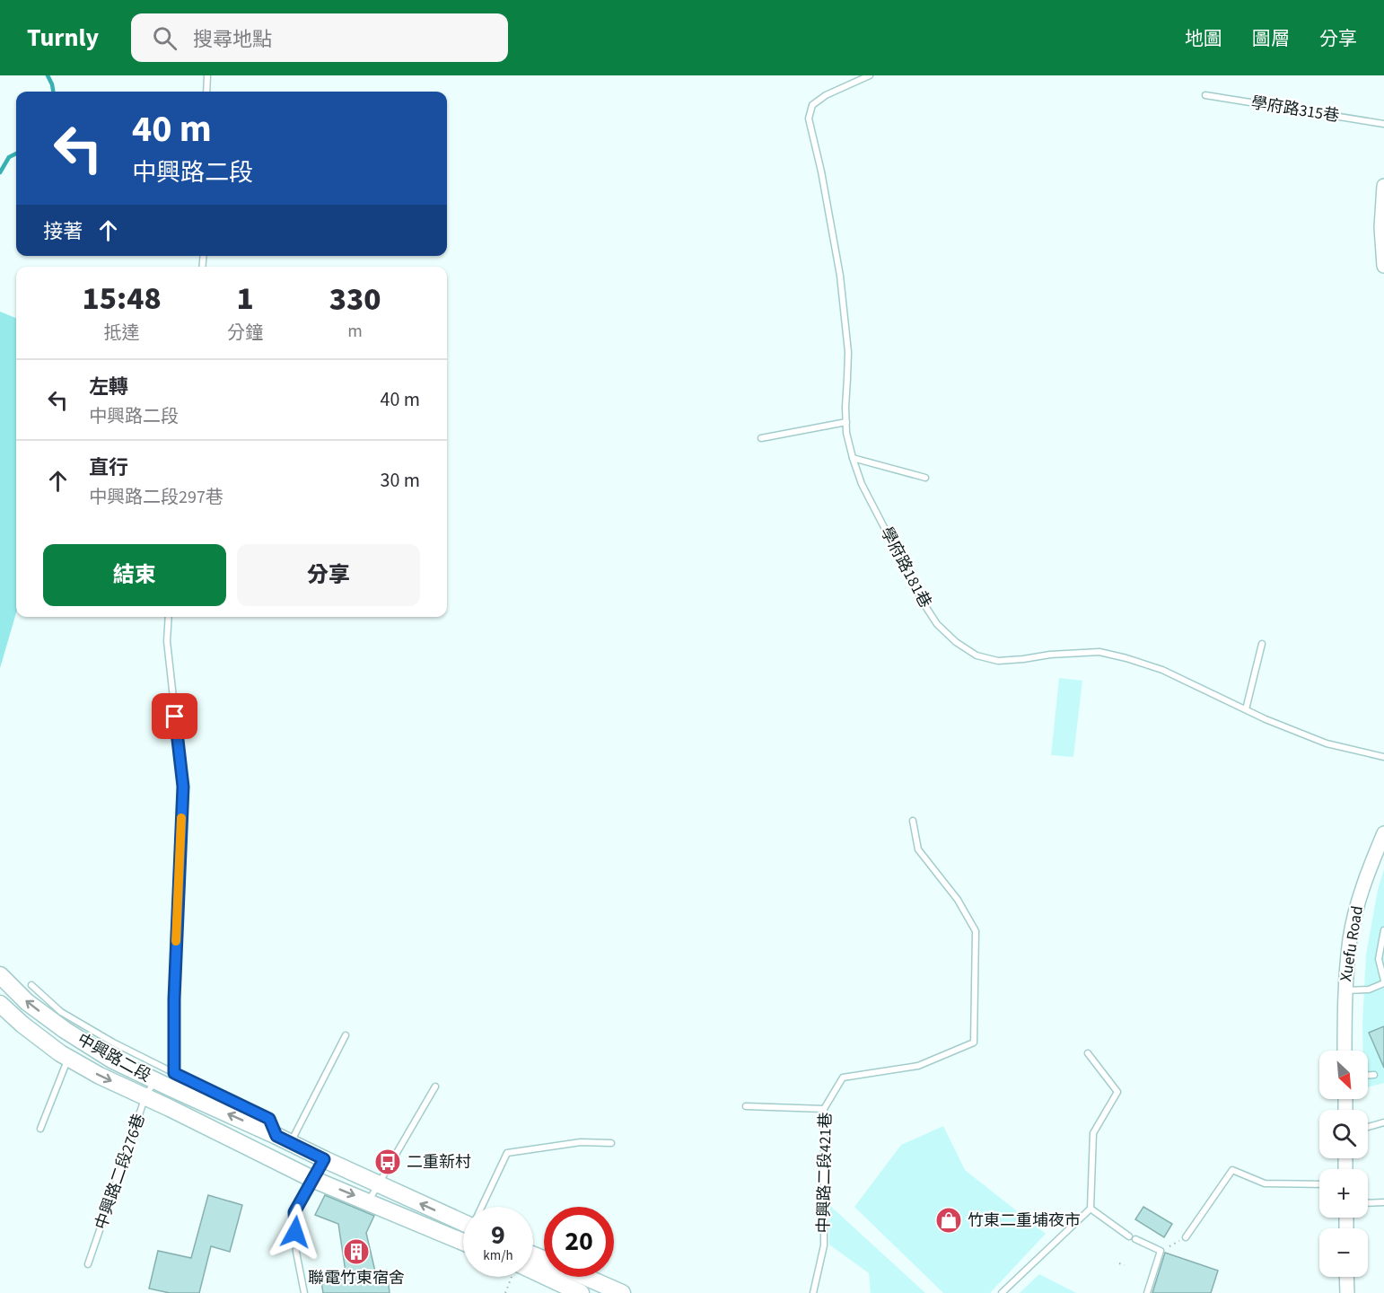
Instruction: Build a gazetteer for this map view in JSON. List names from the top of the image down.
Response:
{
  "streets": {
    "main road": ["中興路二段"],
    "street": ["Xuefu Road"],
    "lane": [
      "學府路315巷",
      "學府路181巷",
      "中興路二段276巷",
      "中興路二段421巷"
    ]
  },
  "crossings": [
    ["中興路二段", "中興路二段276巷"]
  ],
  "places": {
    "bus stop": ["二重新村"],
    "shop": ["竹東二重埔夜市"],
    "building": ["聯電竹東宿舍"]
  },
  "north": "bottom right",
  "page": {
    "header": "Turnly",
    "search": "搜尋地點",
    "nav": ["地圖", "圖層", "分享"],
    "turn": ["40 m", "中興路二段"],
    "then": "接著",
    "eta": [
      "15:48",
      "抵達",
      "1",
      "分鐘",
      "330",
      "m"
    ],
    "list": [
      {
        "name": "左轉",
        "note": "中興路二段",
        "value": "40 m"
      },
      {
        "name": "直行",
        "note": "中興路二段297巷",
        "value": "30 m"
      }
    ],
    "buttons": ["結束", "分享"],
    "map_buttons": ["+", "−"],
    "speed": "9 km/h",
    "limit": "20"
  }
}
